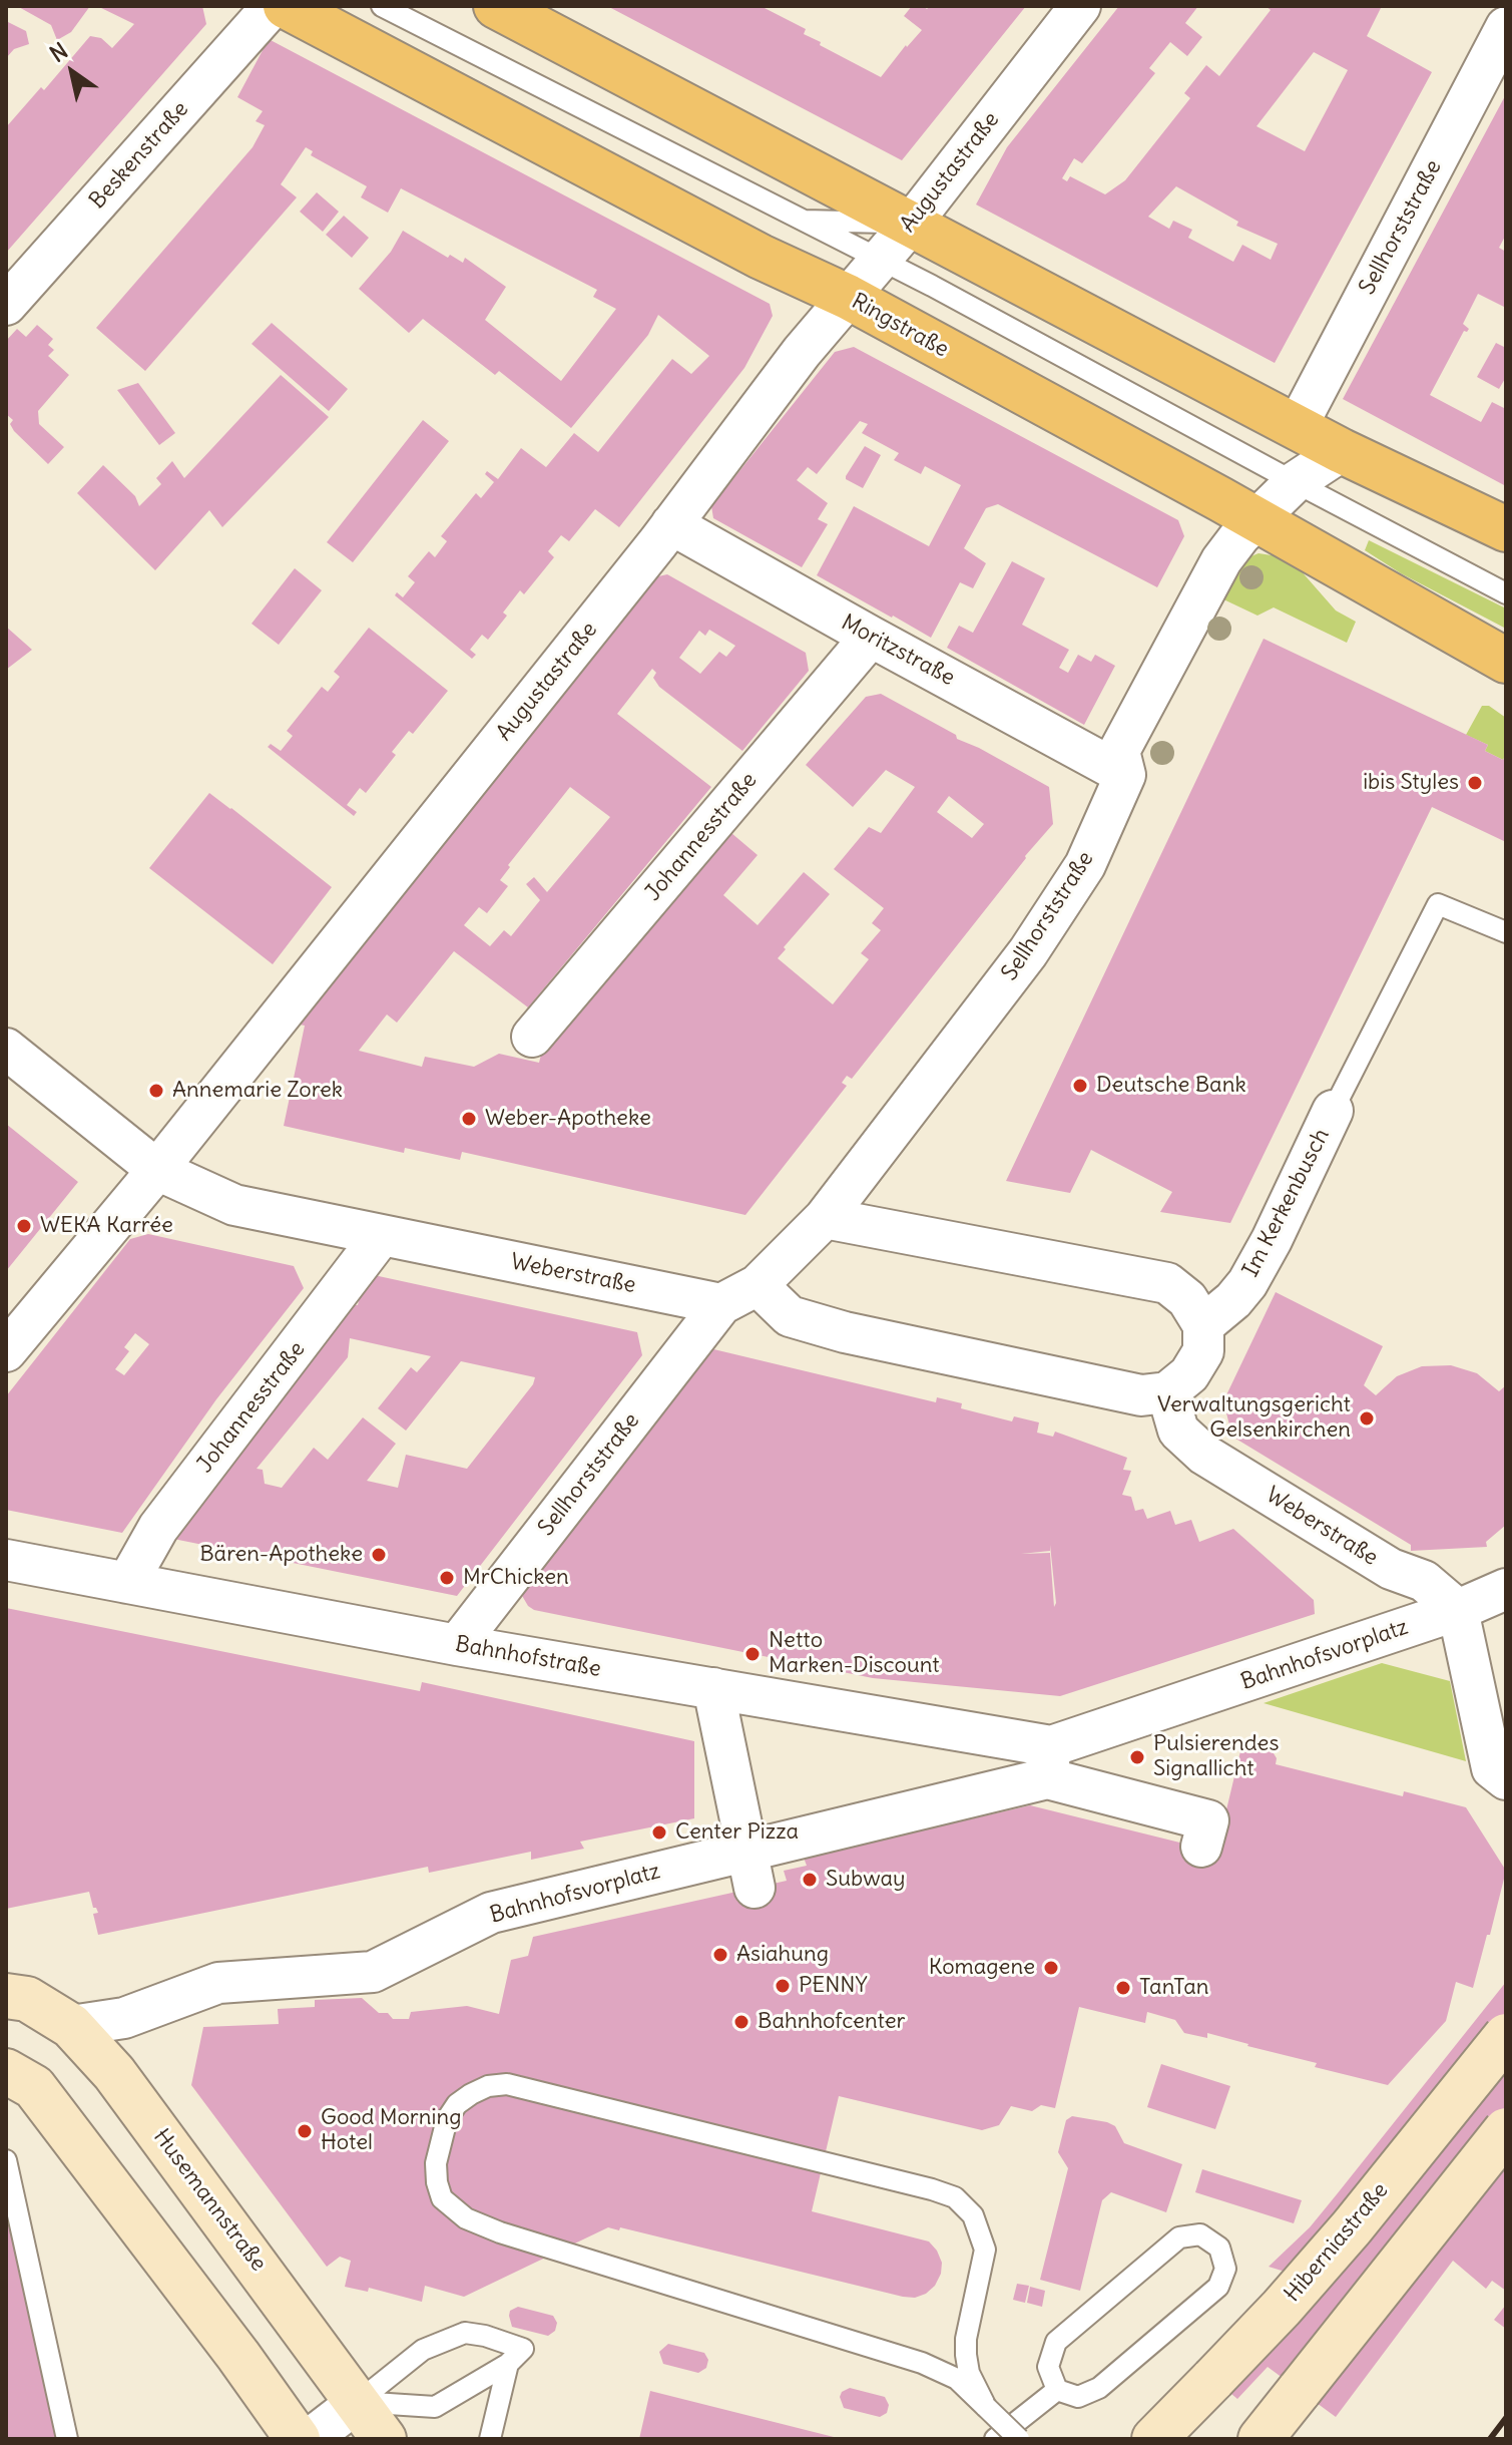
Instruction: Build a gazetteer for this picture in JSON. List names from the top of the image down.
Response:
{
  "streets": {
    "main road": ["Ringstraße", "Husemannstraße", "Hiberniastraße"],
    "street": [
      "Beskenstraße",
      "Augustastraße",
      "Sellhorststraße",
      "Moritzstraße",
      "Johannesstraße",
      "Im Kerkenbusch",
      "Weberstraße",
      "Bahnhofsvorplatz",
      "Bahnhofstraße"
    ]
  },
  "crossings": [
    ["Augustastraße", "Ringstraße"],
    ["Augustastraße", "Moritzstraße"],
    ["Augustastraße", "Weberstraße"],
    ["Sellhorststraße", "Ringstraße"],
    ["Sellhorststraße", "Moritzstraße"],
    ["Sellhorststraße", "Weberstraße"],
    ["Sellhorststraße", "Bahnhofstraße"],
    ["Moritzstraße", "Johannesstraße"],
    ["Johannesstraße", "Weberstraße"],
    ["Johannesstraße", "Bahnhofstraße"],
    ["Weberstraße", "Bahnhofsvorplatz"],
    ["Bahnhofsvorplatz", "Bahnhofstraße"],
    ["Bahnhofsvorplatz", "Husemannstraße"]
  ],
  "places": [
    "ibis Styles",
    "Deutsche Bank",
    "Annemarie Zorek",
    "Weber-Apotheke",
    "WEKA Karrée",
    "Verwaltungsgericht Gelsenkirchen",
    "Bären-Apotheke",
    "MrChicken",
    "Netto Marken-Discount",
    "Pulsierendes Signallicht",
    "Center Pizza",
    "Subway",
    "Asiahung",
    "Komagene",
    "PENNY",
    "TanTan",
    "Bahnhofcenter",
    "Good Morning Hotel"
  ],
  "north": "top left"
}
